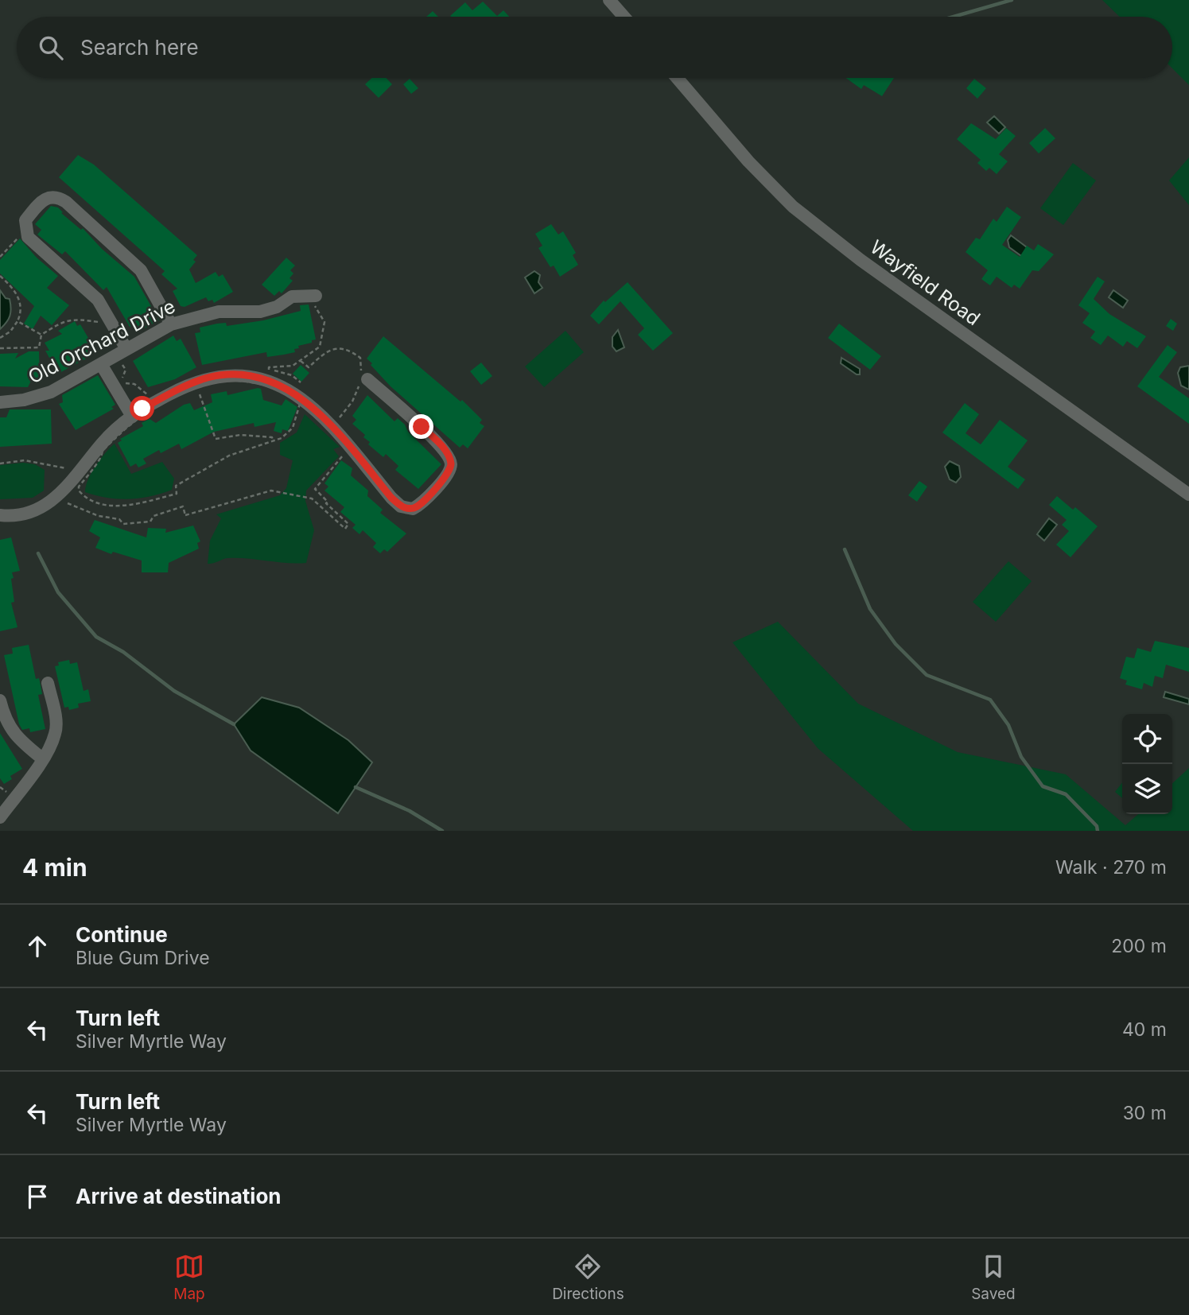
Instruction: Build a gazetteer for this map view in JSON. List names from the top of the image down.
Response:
{
  "streets": {
    "street": ["Wayfield Road", "Old Orchard Drive"]
  },
  "page": {
    "search": "Search here",
    "heading": ["4 min", "Walk · 270 m"],
    "list": [
      ["Continue", "Blue Gum Drive", "200 m"],
      ["Turn left", "Silver Myrtle Way", "40 m"],
      ["Turn left", "Silver Myrtle Way", "30 m"],
      "Arrive at destination"
    ],
    "nav": ["Map", "Directions", "Saved"]
  }
}
